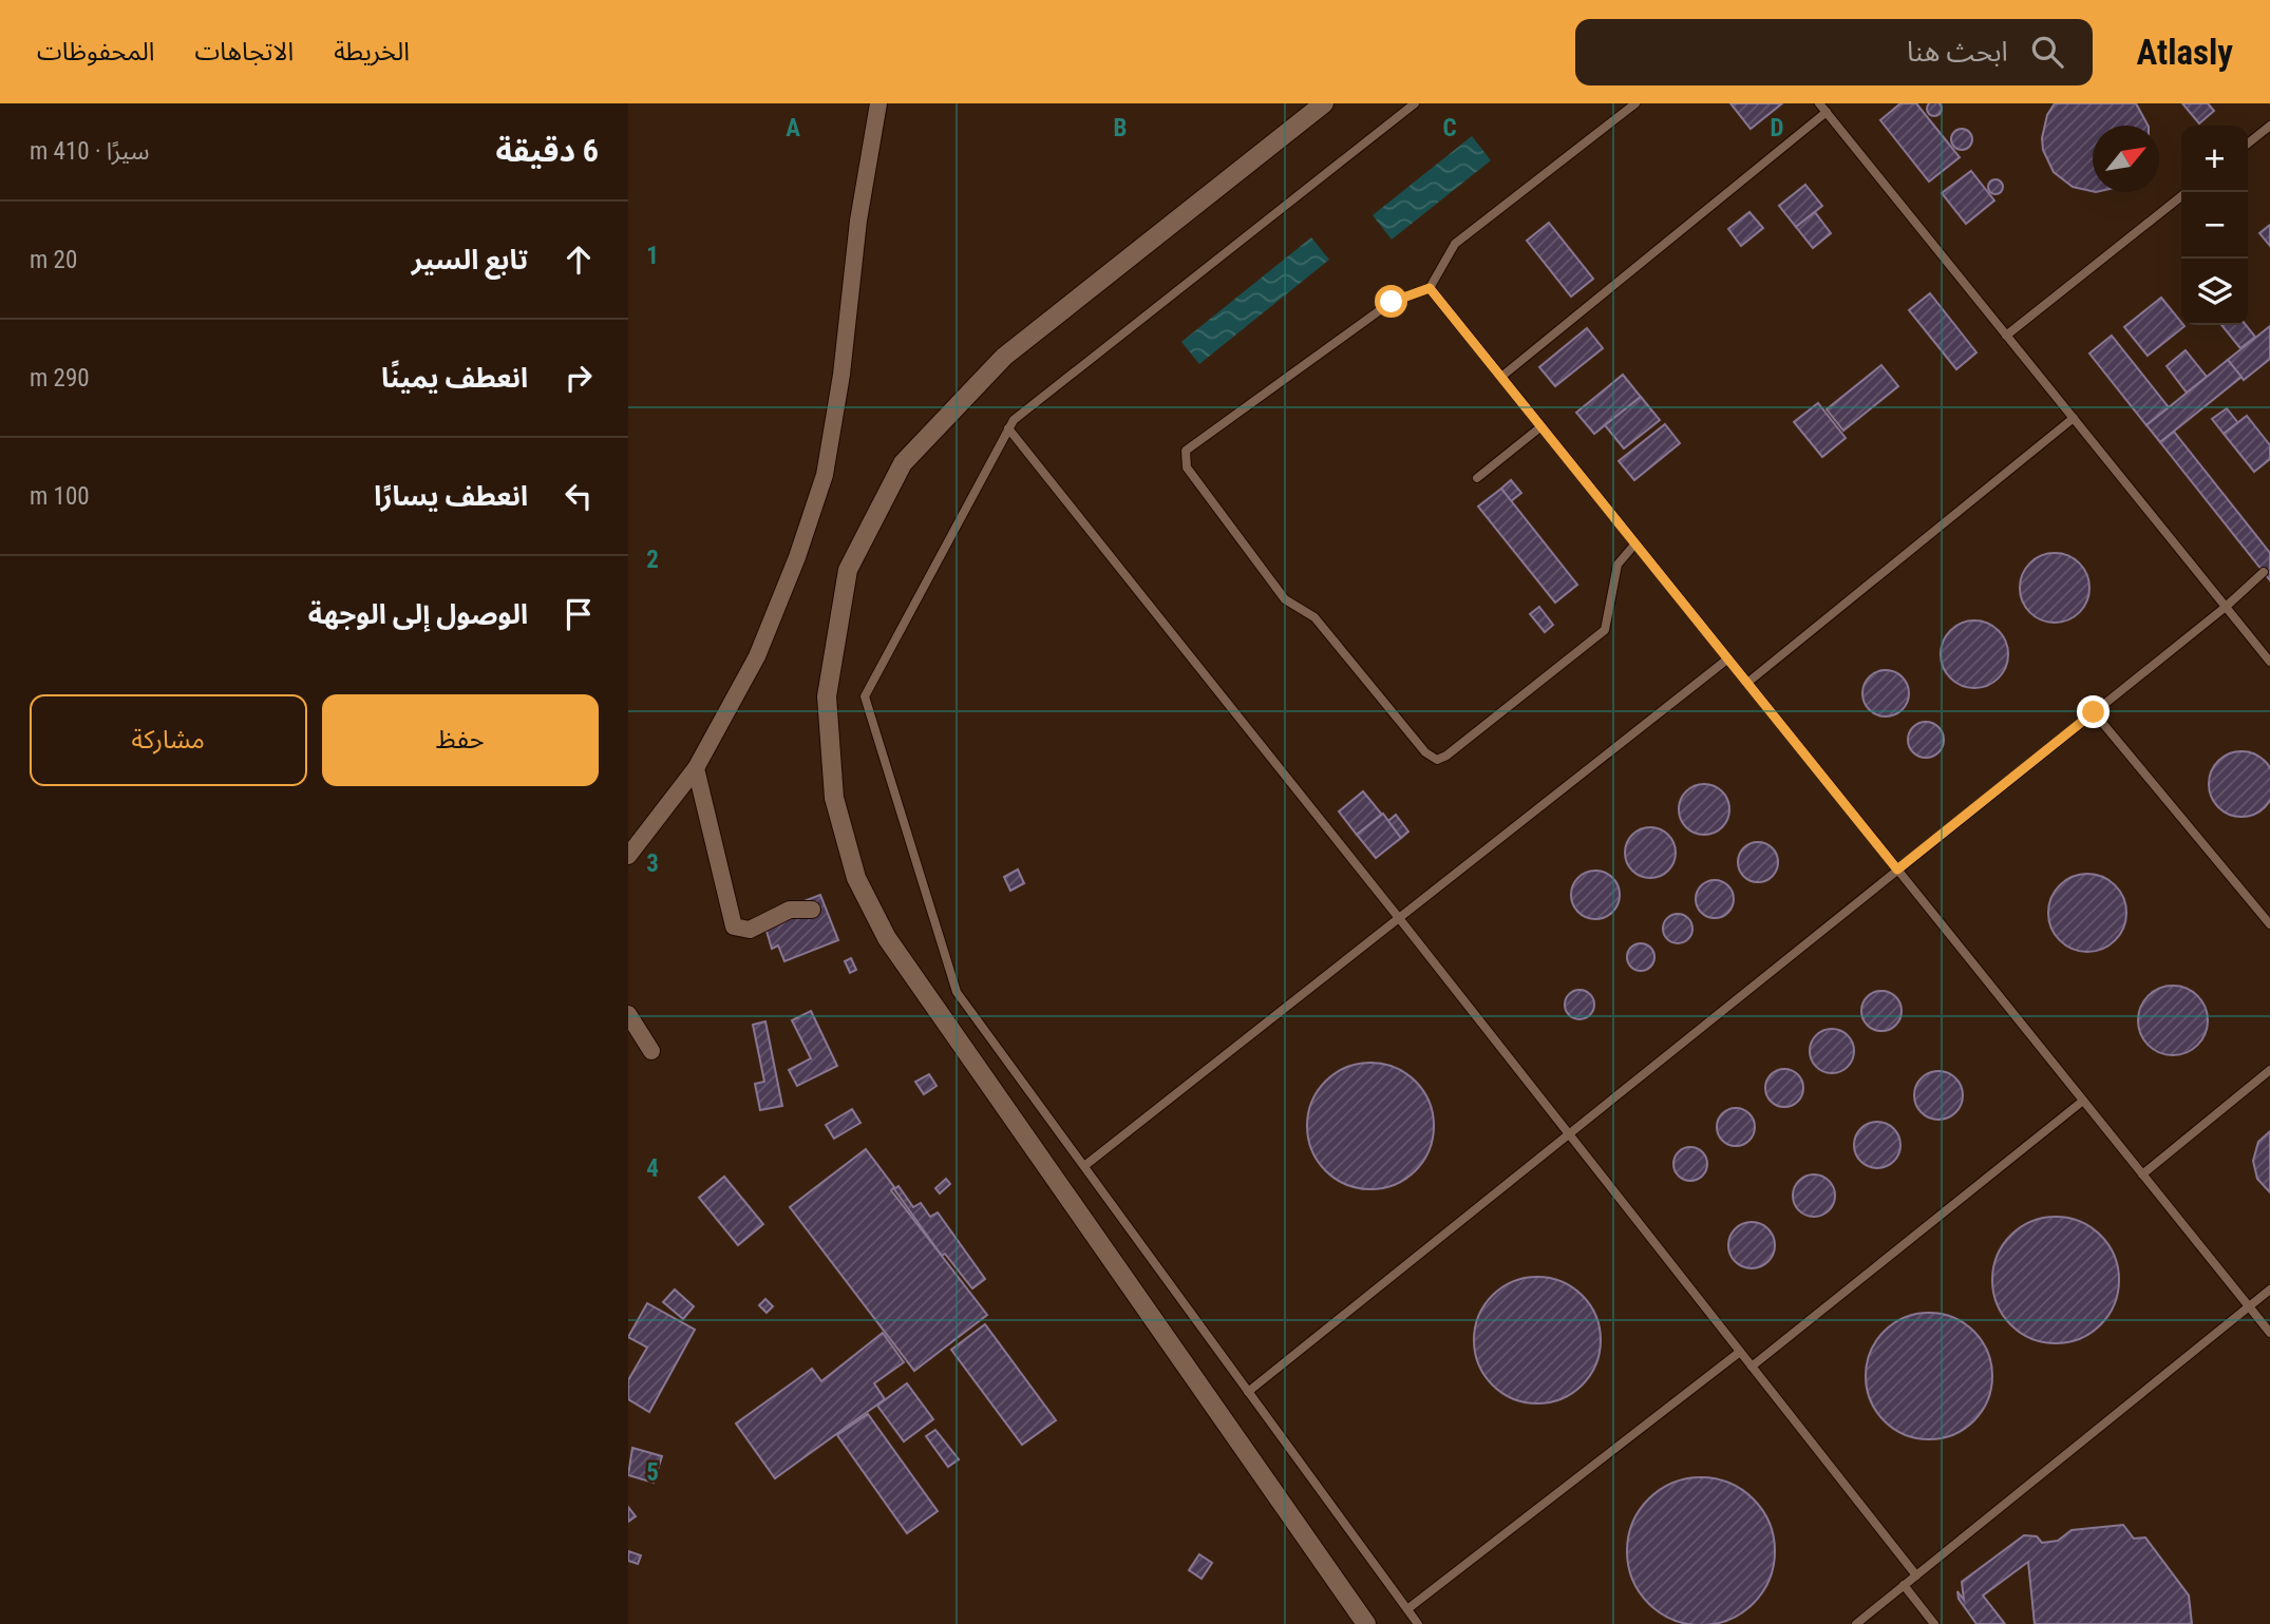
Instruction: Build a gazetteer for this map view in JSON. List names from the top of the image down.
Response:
{
  "north": "top right",
  "page": {
    "header": "Atlasly",
    "search": "ابحث هنا",
    "nav": ["الخريطة", "الاتجاهات", "المحفوظات"],
    "heading": ["6 دقيقة", "سيرًا · 410 m"],
    "map_buttons": ["+", "−"],
    "list": [
      ["تابع السير", "20 m"],
      ["انعطف يمينًا", "290 m"],
      ["انعطف يسارًا", "100 m"],
      "الوصول إلى الوجهة"
    ],
    "buttons": ["حفظ", "مشاركة"]
  },
  "grid": {
    "columns": [
      "A",
      "B",
      "C",
      "D"
    ],
    "rows": [
      "1",
      "2",
      "3",
      "4",
      "5"
    ]
  }
}
